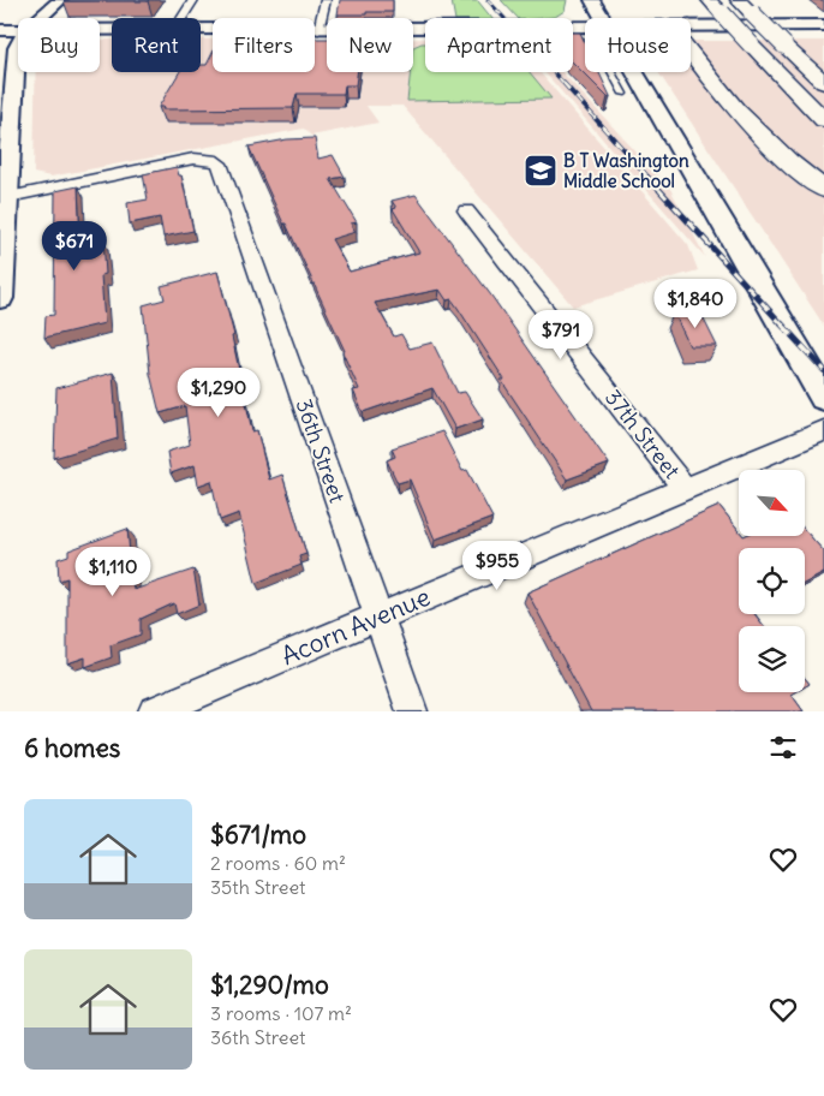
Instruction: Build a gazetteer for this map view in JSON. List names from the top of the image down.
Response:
{
  "streets": {
    "street": ["37th Street", "36th Street", "Acorn Avenue"]
  },
  "crossings": [
    ["37th Street", "Acorn Avenue"],
    ["36th Street", "Acorn Avenue"]
  ],
  "places": {
    "school or university": ["B T Washington Middle School"]
  },
  "north": "bottom right",
  "page": {
    "chip": [
      "Buy",
      "Rent",
      "Filters",
      "New",
      "Apartment",
      "House"
    ],
    "price": [
      "$671",
      "$1,840",
      "$791",
      "$1,290",
      "$955",
      "$1,110"
    ],
    "heading": "6 homes",
    "list": [
      {
        "name": "$671/mo",
        "note": "2 rooms · 60 m² · 35th Street"
      },
      {
        "name": "$1,290/mo",
        "note": "3 rooms · 107 m² · 36th Street"
      }
    ]
  }
}
